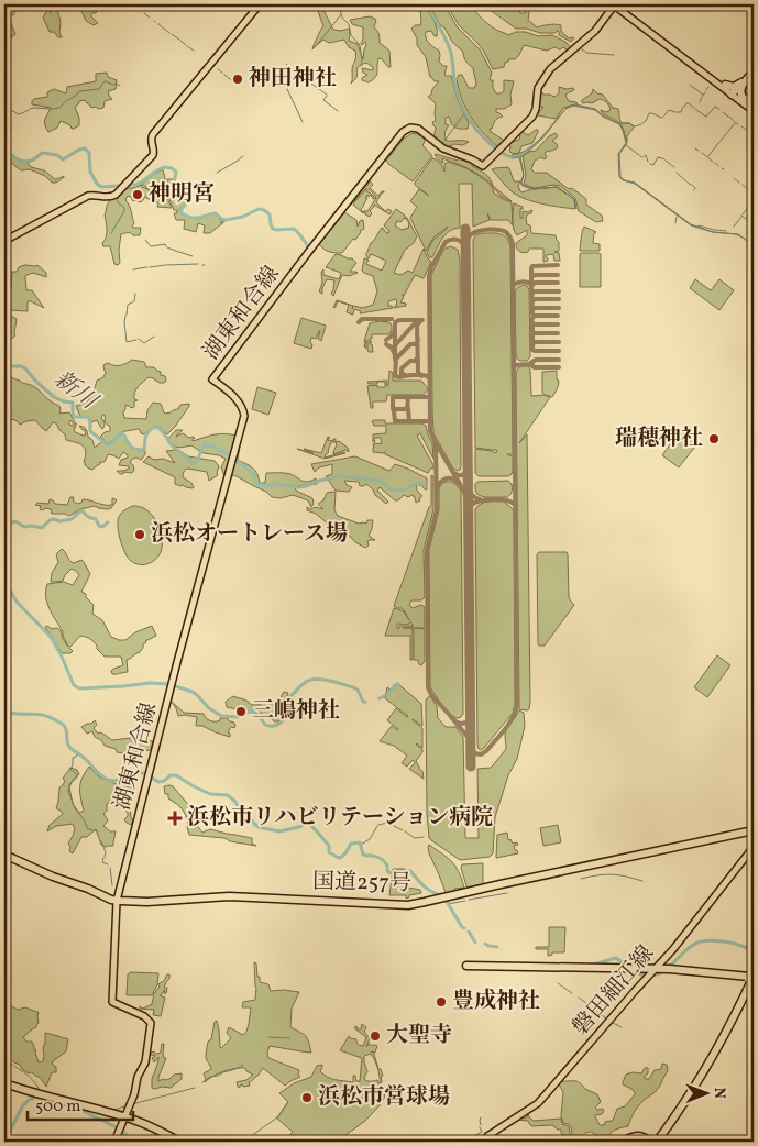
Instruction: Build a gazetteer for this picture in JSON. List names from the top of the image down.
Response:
{
  "streets": {
    "highway": ["国道257号"],
    "main road": ["湖東和合線", "磐田細江線"]
  },
  "crossings": [
    ["湖東和合線", "国道257号"]
  ],
  "water": ["新川"],
  "places": {
    "other": [
      "神田神社",
      "神明宮",
      "瑞穂神社",
      "浜松オートレース場",
      "三嶋神社",
      "豊成神社",
      "大聖寺",
      "浜松市営球場"
    ],
    "health": ["浜松市リハビリテーション病院"]
  },
  "scale_bar": "500 m",
  "north": "right"
}
